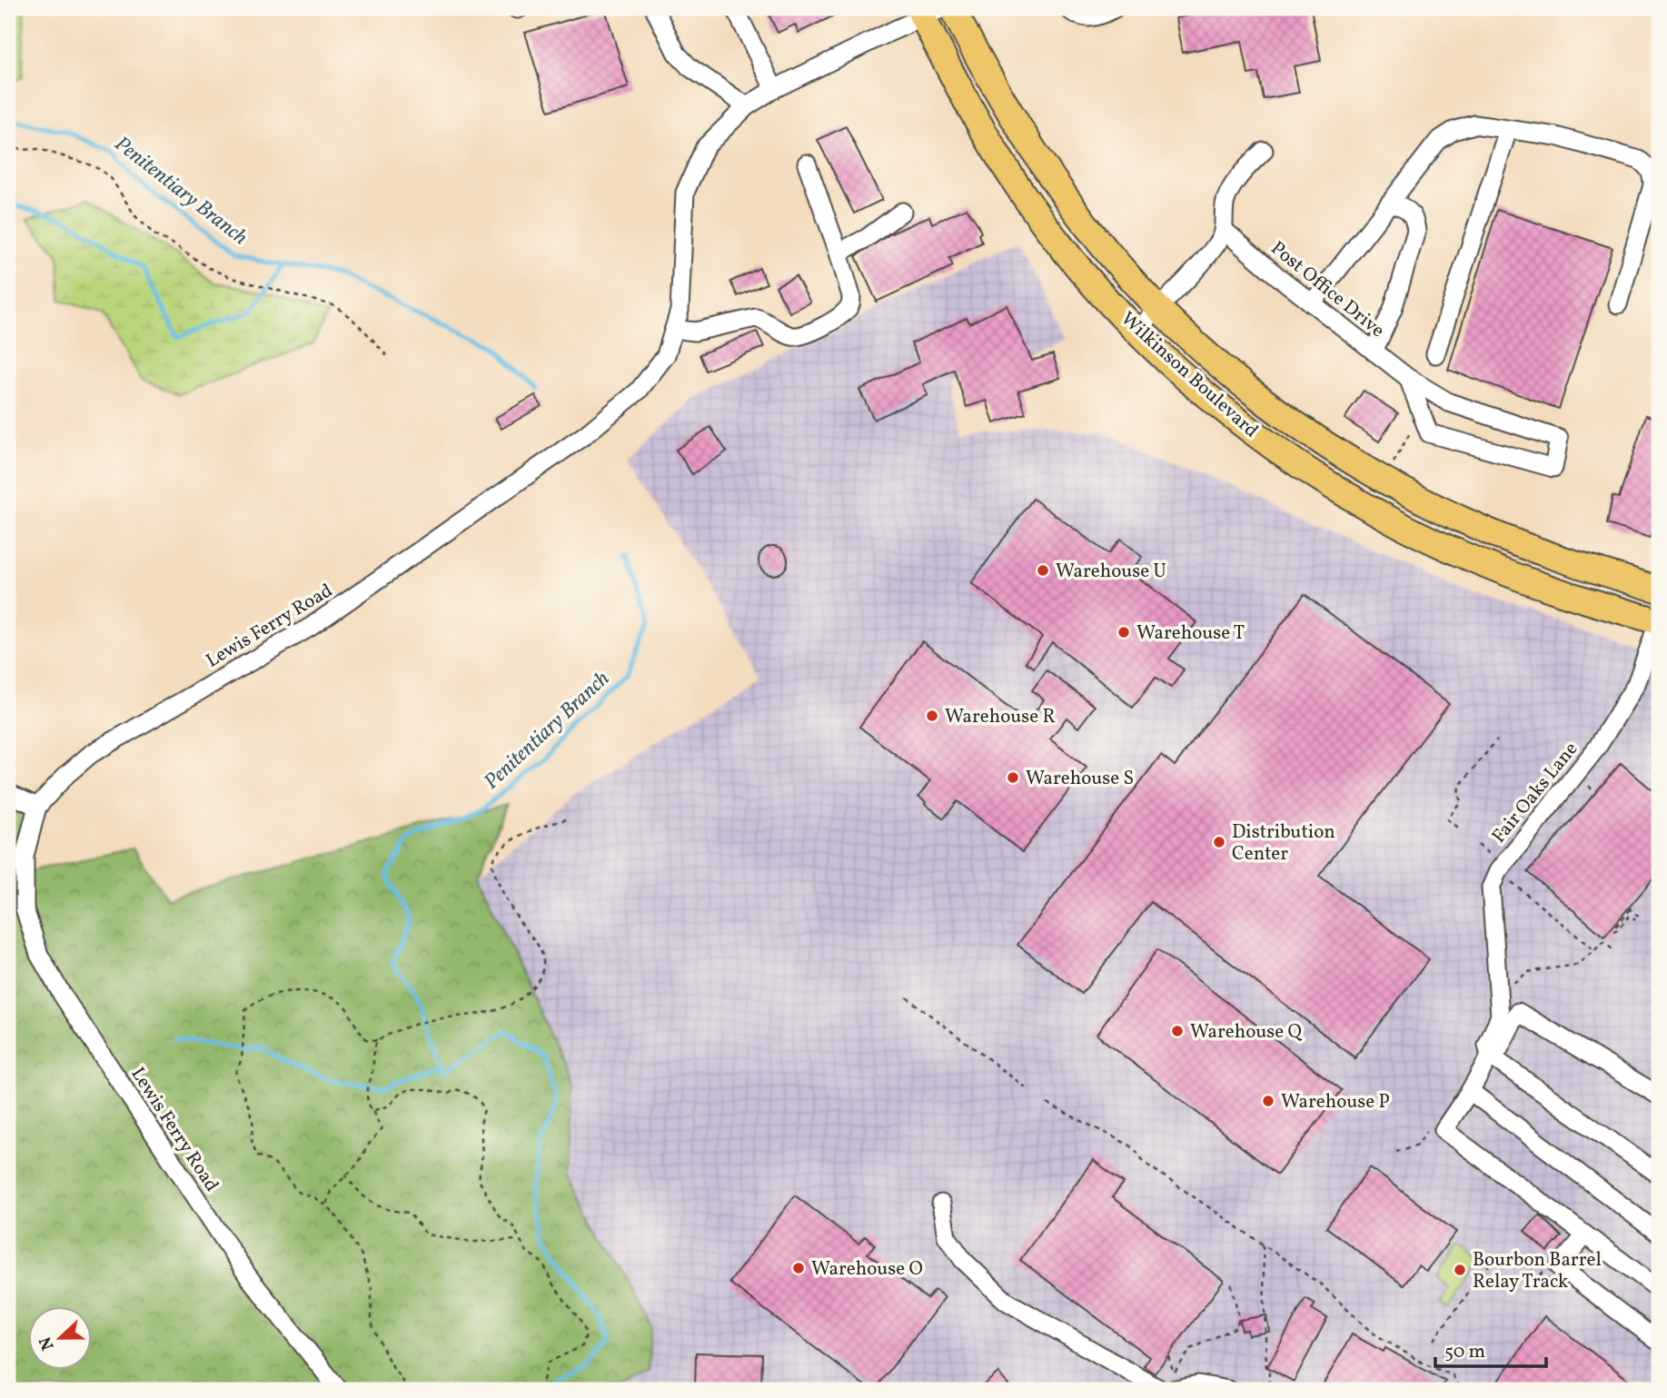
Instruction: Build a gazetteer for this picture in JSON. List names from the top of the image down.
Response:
{
  "streets": {
    "highway": ["Wilkinson Boulevard"],
    "street": ["Post Office Drive", "Lewis Ferry Road", "Fair Oaks Lane"]
  },
  "crossings": [
    ["Wilkinson Boulevard", "Lewis Ferry Road"],
    ["Wilkinson Boulevard", "Fair Oaks Lane"]
  ],
  "water": ["Penitentiary Branch"],
  "places": [
    "Warehouse U",
    "Warehouse T",
    "Warehouse R",
    "Warehouse S",
    "Distribution Center",
    "Warehouse Q",
    "Warehouse P",
    "Warehouse O",
    "Bourbon Barrel Relay Track"
  ],
  "scale_bar": "50 m",
  "north": "left"
}
